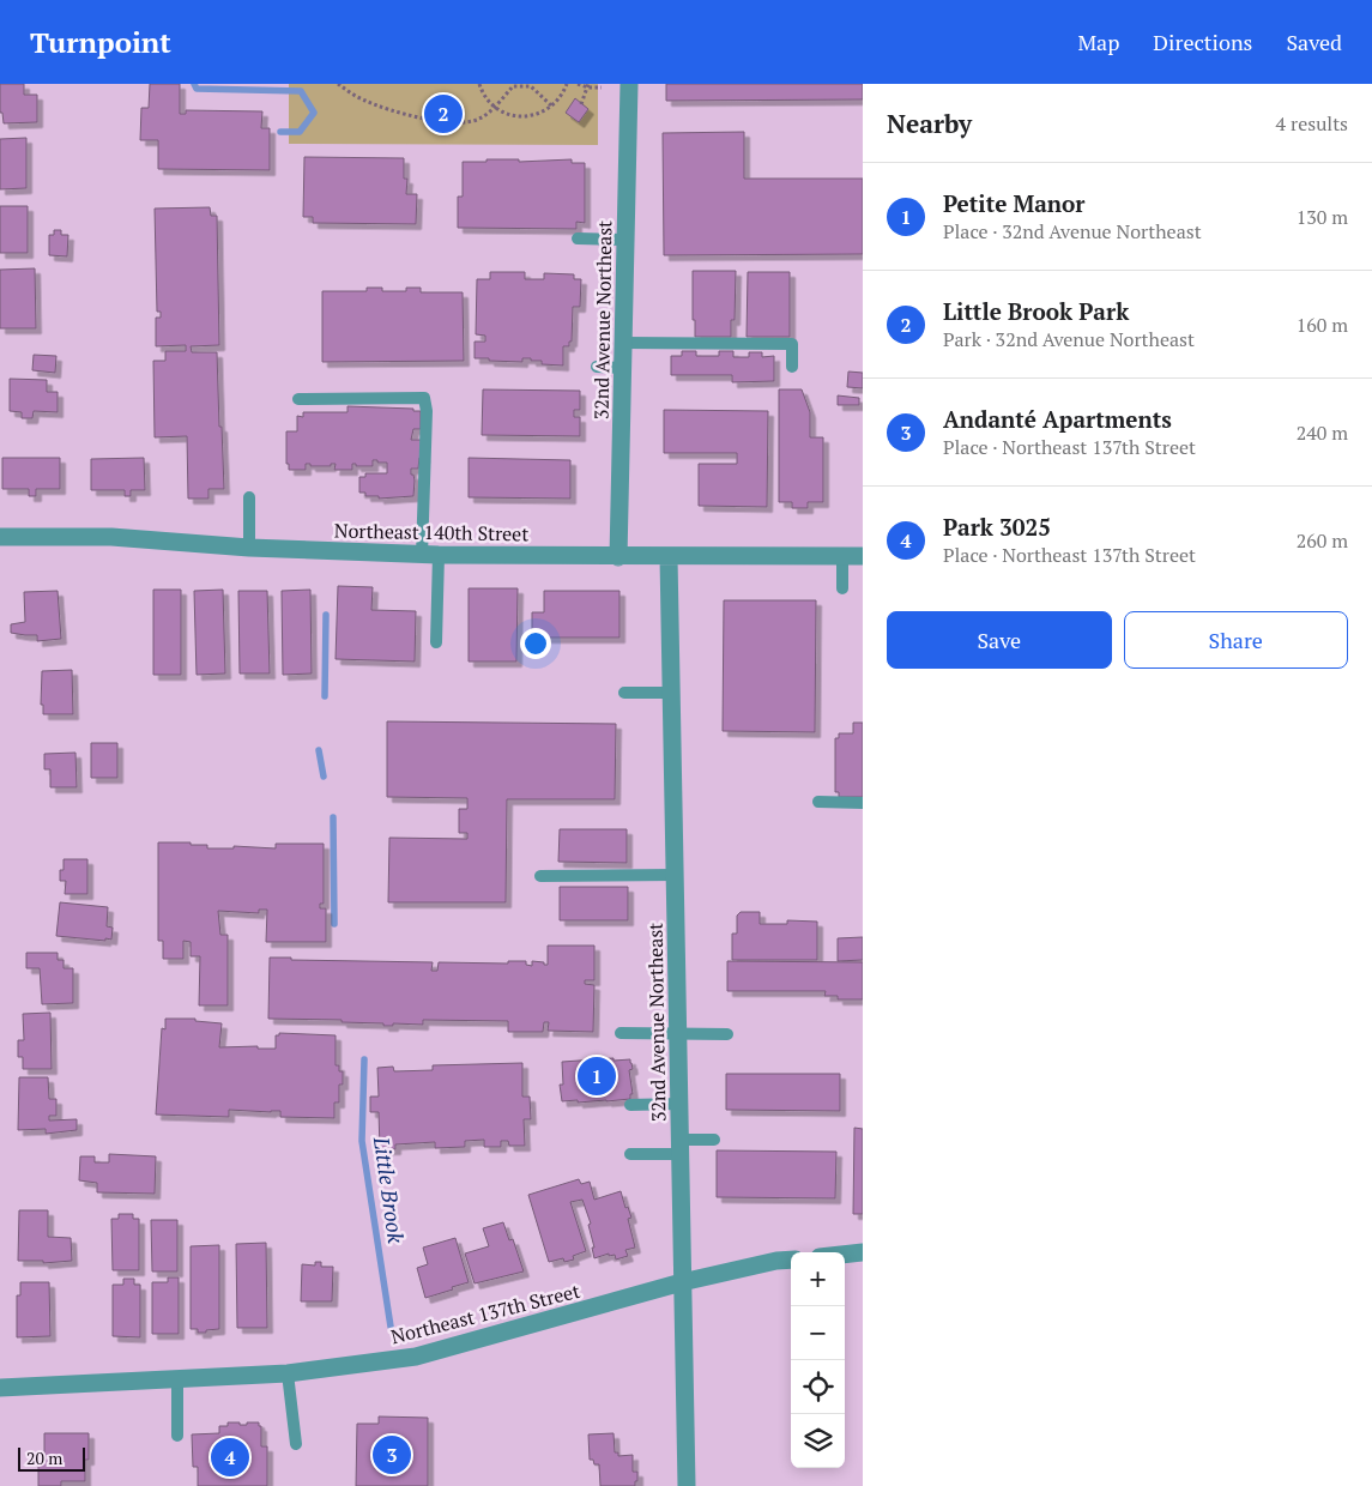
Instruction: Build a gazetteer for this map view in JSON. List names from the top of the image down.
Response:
{
  "streets": {
    "street": ["32nd Avenue Northeast", "Northeast 140th Street", "Northeast 137th Street"]
  },
  "crossings": [
    ["32nd Avenue Northeast", "Northeast 140th Street"],
    ["32nd Avenue Northeast", "Northeast 137th Street"]
  ],
  "water": ["Little Brook"],
  "scale_bar": "20 m",
  "page": {
    "header": "Turnpoint",
    "nav": ["Map", "Directions", "Saved"],
    "heading": ["Nearby", "4 results"],
    "pins": [
      "2",
      "1",
      "3",
      "4"
    ],
    "list": [
      {
        "mark": "1",
        "name": "Petite Manor",
        "note": "Place · 32nd Avenue Northeast",
        "value": "130 m"
      },
      {
        "mark": "2",
        "name": "Little Brook Park",
        "note": "Park · 32nd Avenue Northeast",
        "value": "160 m"
      },
      {
        "mark": "3",
        "name": "Andanté Apartments",
        "note": "Place · Northeast 137th Street",
        "value": "240 m"
      },
      {
        "mark": "4",
        "name": "Park 3025",
        "note": "Place · Northeast 137th Street",
        "value": "260 m"
      }
    ],
    "buttons": ["Save", "Share"],
    "map_buttons": ["+", "−"],
    "scale": "20 m"
  }
}
